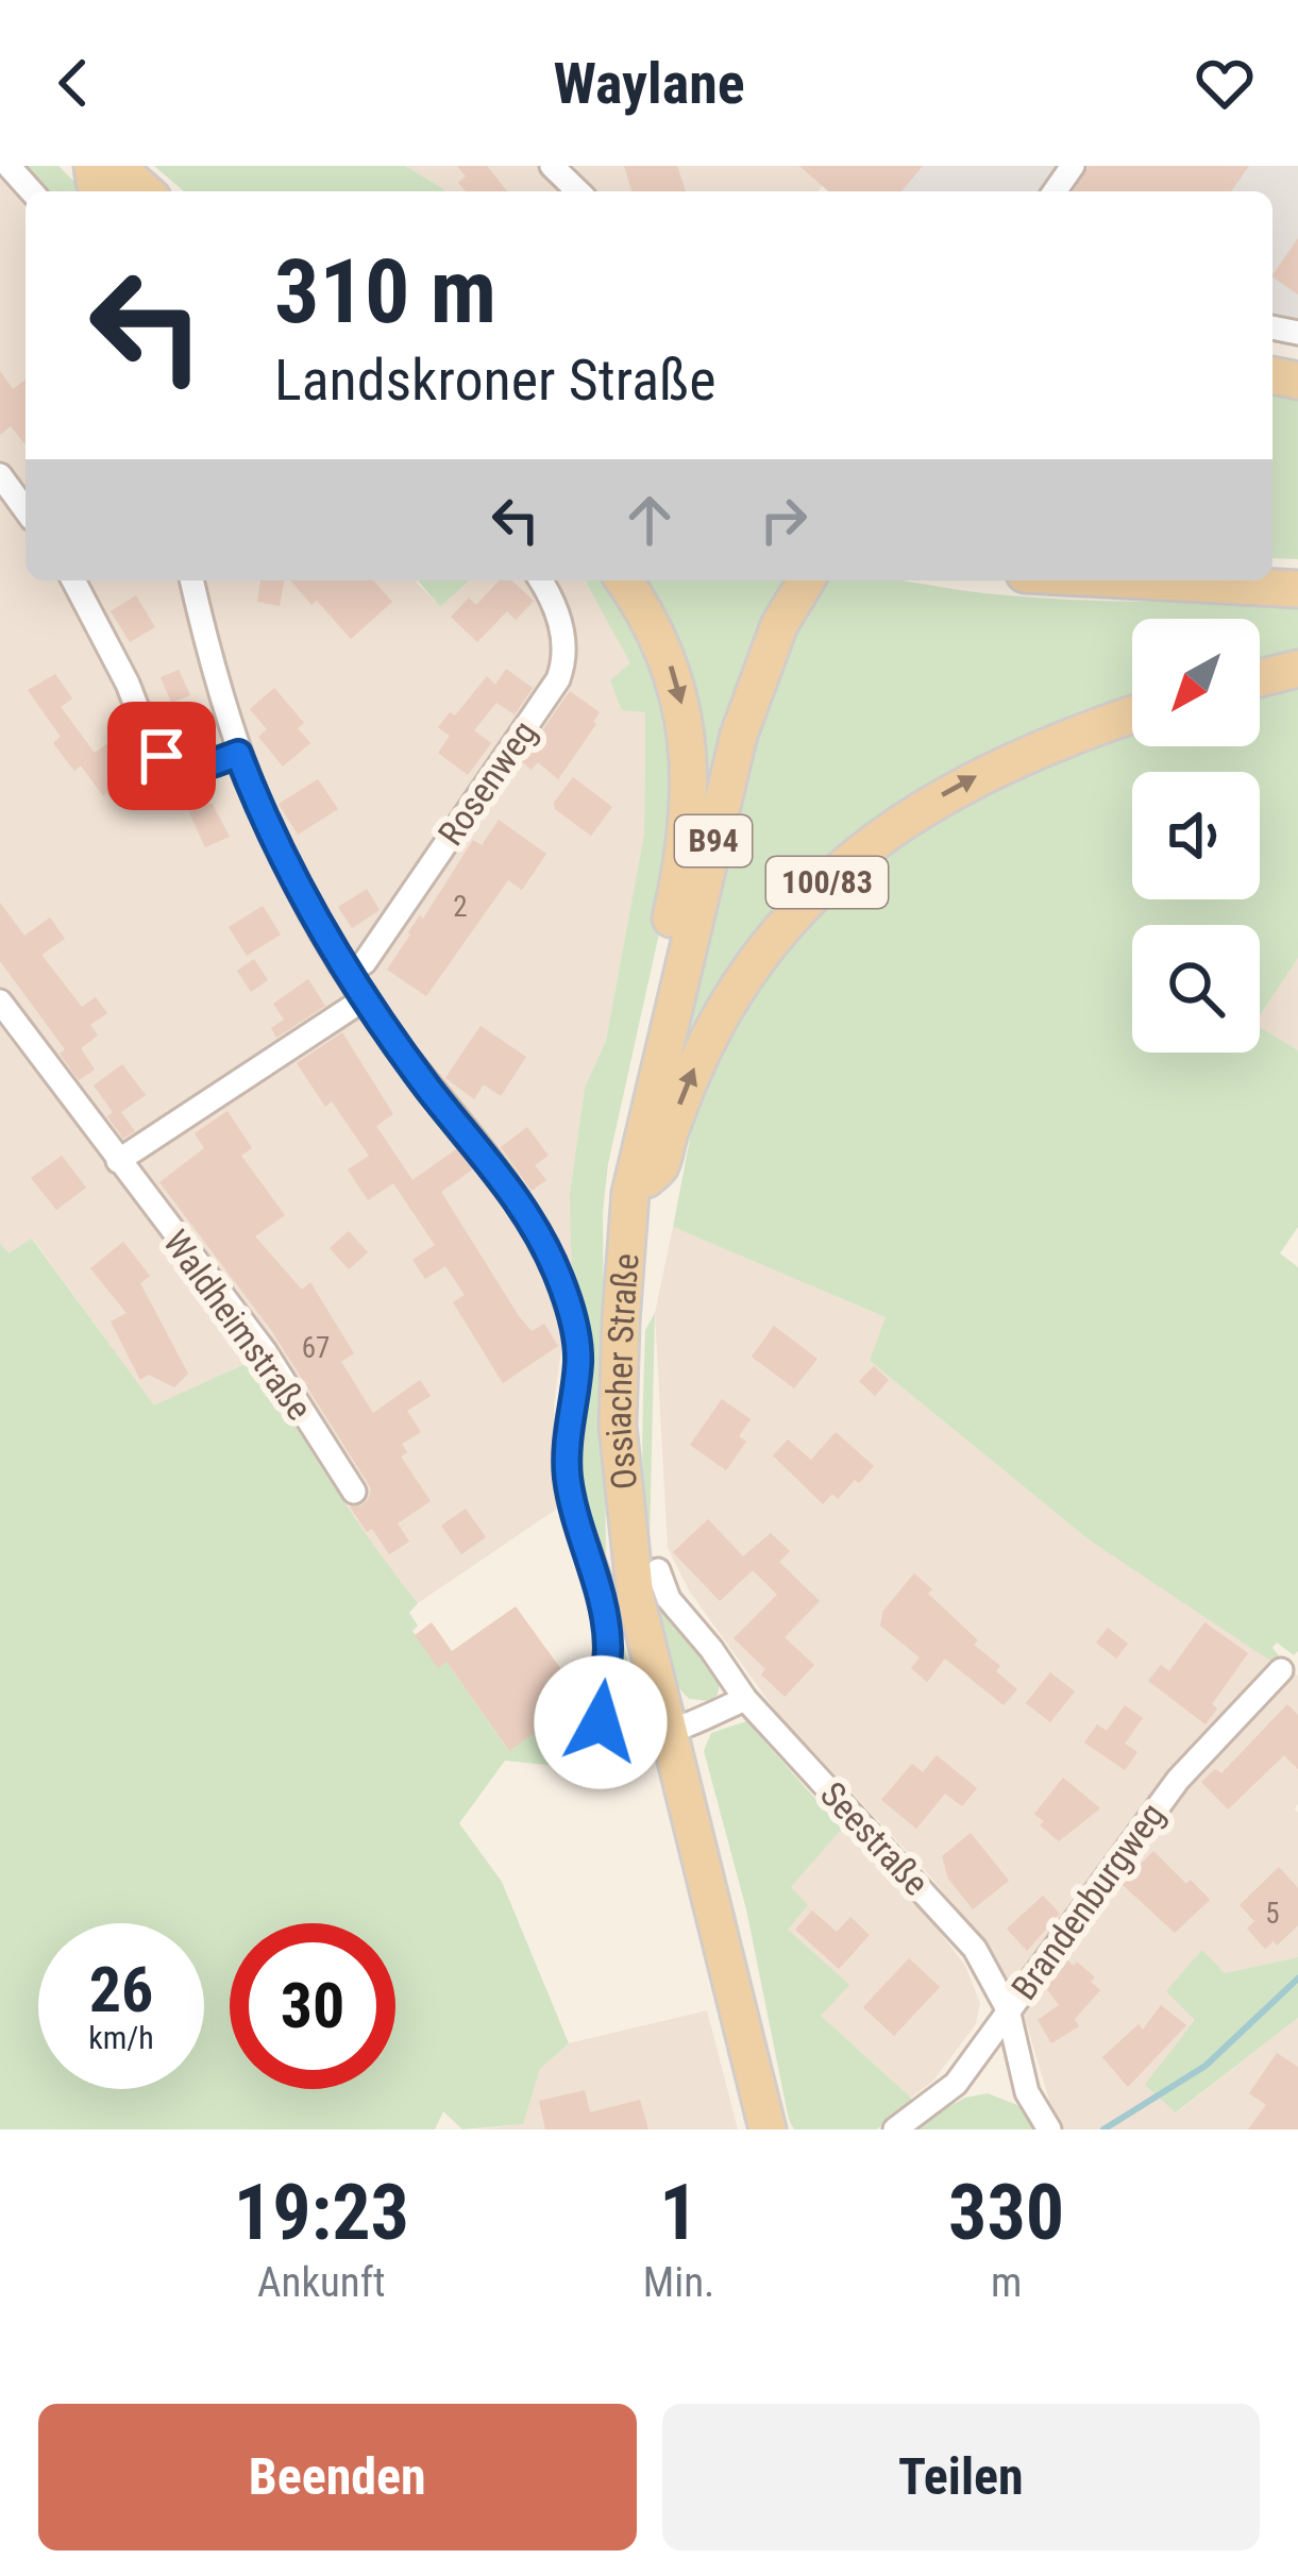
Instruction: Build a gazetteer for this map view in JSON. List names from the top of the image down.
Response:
{
  "streets": {
    "main road": ["B94", "100/83", "Ossiacher Straße"],
    "street": [
      "Rosenweg",
      "Waldheimstraße",
      "Seestraße",
      "Brandenburgweg"
    ]
  },
  "crossings": [
    ["B94", "Ossiacher Straße"],
    ["100/83", "Ossiacher Straße"],
    ["Seestraße", "Brandenburgweg"]
  ],
  "house_numbers": ["2", "67", "5"],
  "north": "bottom left",
  "page": {
    "header": "Waylane",
    "turn": ["310 m", "Landskroner Straße"],
    "speed": "26 km/h",
    "limit": "30",
    "eta": [
      "19:23",
      "Ankunft",
      "1",
      "Min.",
      "330",
      "m"
    ],
    "buttons": ["Beenden", "Teilen"]
  }
}
